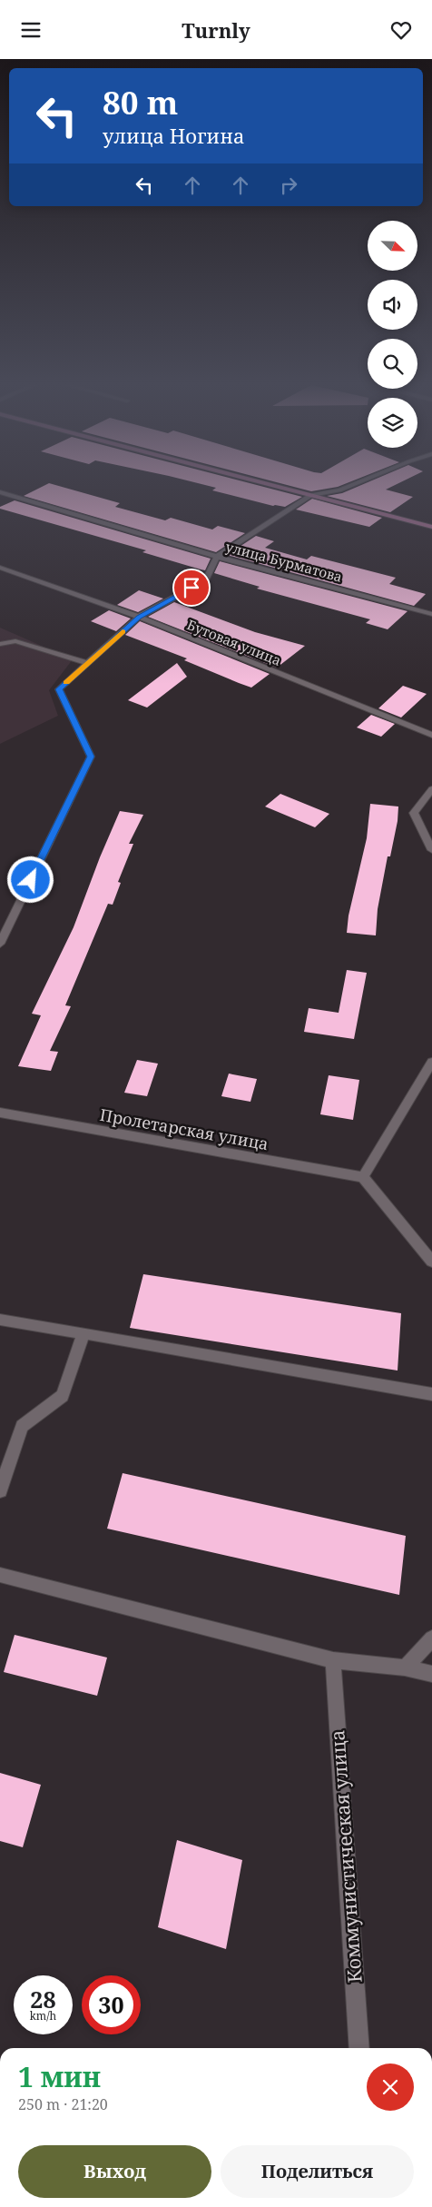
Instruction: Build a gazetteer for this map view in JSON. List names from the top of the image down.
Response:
{
  "streets": {
    "street": [
      "улица Бурматова",
      "Бутовая улица",
      "Пролетарская улица",
      "Коммунистическая улица"
    ]
  },
  "north": "bottom right",
  "page": {
    "header": "Turnly",
    "turn": ["80 m", "улица Ногина"],
    "speed": "28 km/h",
    "limit": "30",
    "heading": ["1 мин", "250 m · 21:20"],
    "buttons": ["Выход", "Поделиться"]
  }
}
